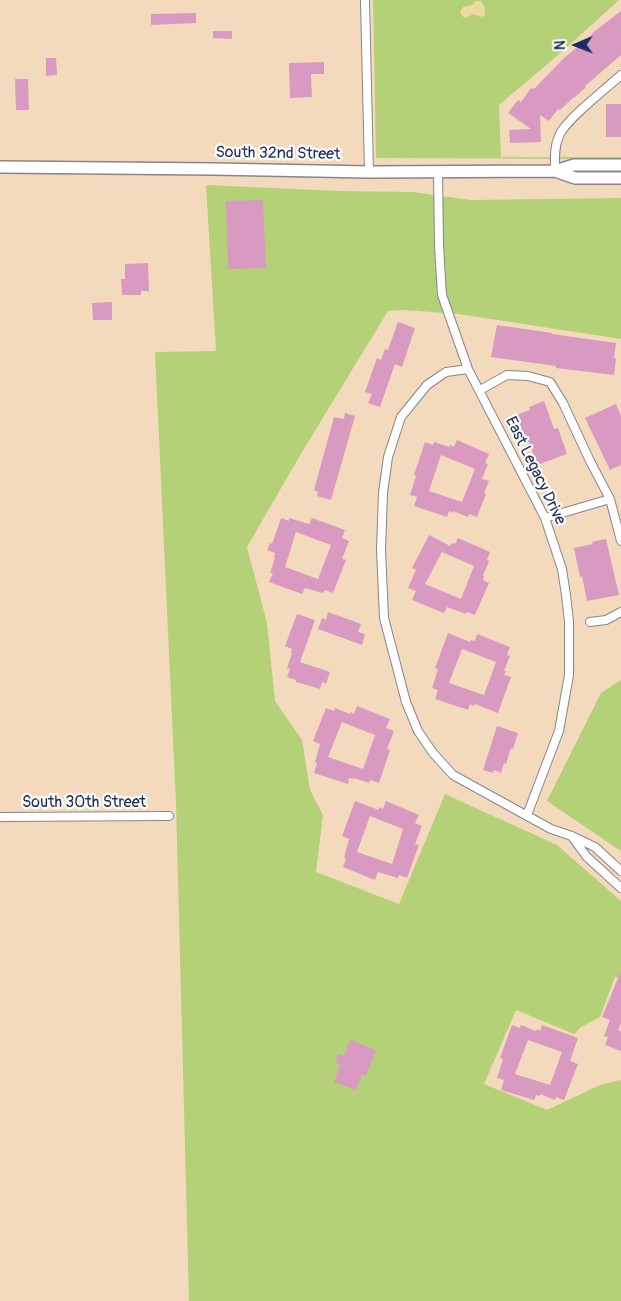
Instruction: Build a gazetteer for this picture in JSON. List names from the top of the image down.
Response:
{
  "streets": {
    "main road": ["South 32nd Street"],
    "street": ["East Legacy Drive", "South 30th Street"]
  },
  "crossings": [
    ["South 32nd Street", "East Legacy Drive"]
  ],
  "north": "left"
}
